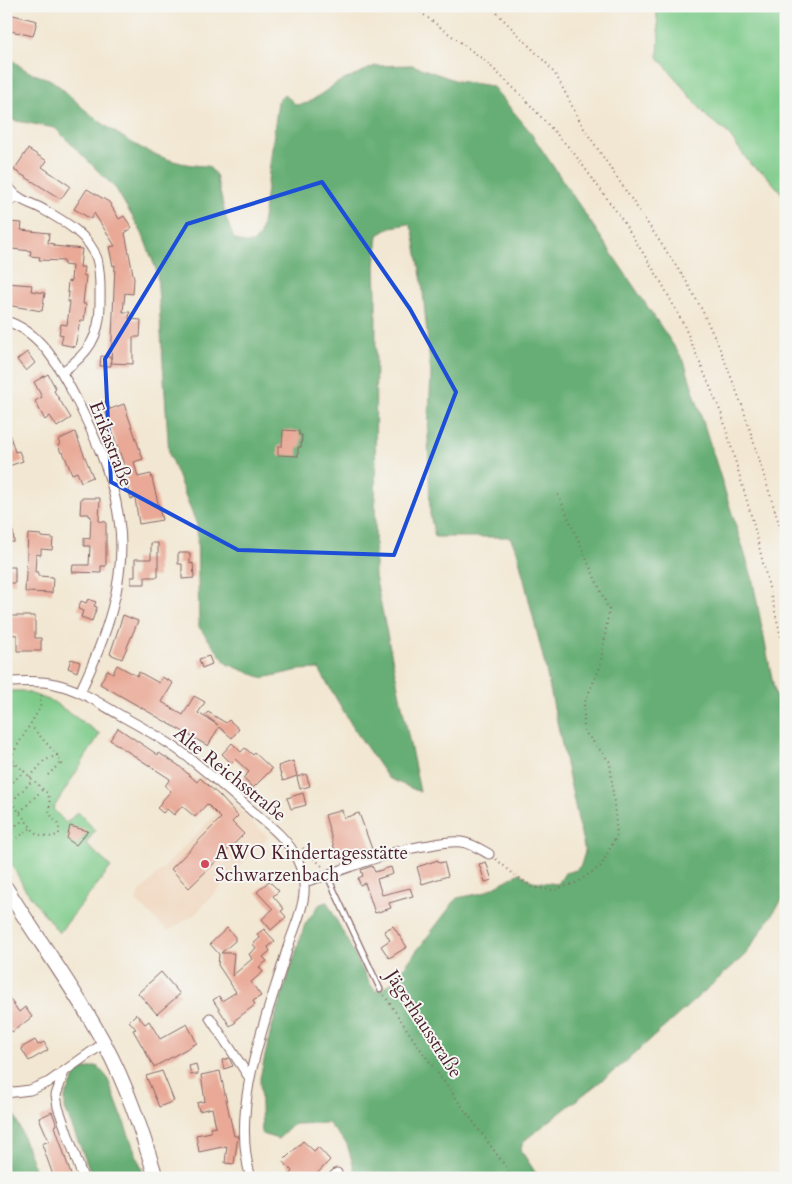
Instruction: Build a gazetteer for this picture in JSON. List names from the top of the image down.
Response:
{
  "streets": {
    "street": ["Erikastraße", "Alte Reichsstraße"],
    "lane": ["Jägerhausstraße"]
  },
  "crossings": [
    ["Erikastraße", "Alte Reichsstraße"]
  ],
  "places": ["AWO Kindertagesstätte Schwarzenbach"]
}
